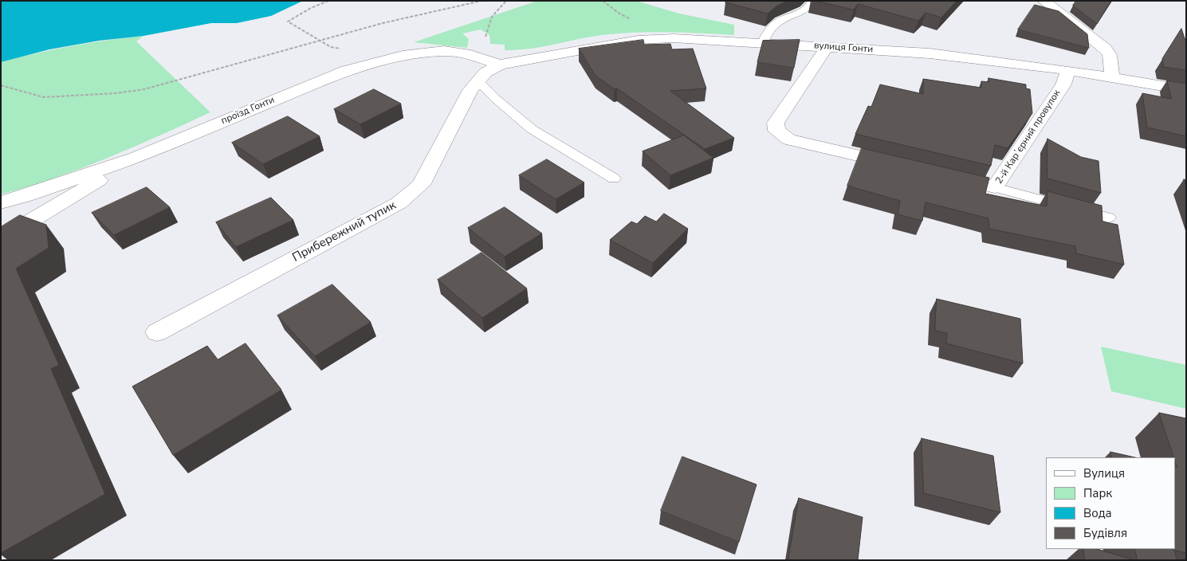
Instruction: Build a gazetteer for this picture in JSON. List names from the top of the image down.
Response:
{
  "streets": {
    "street": [
      "вулиця Гонти",
      "проїзд Гонти",
      "2-й Карʼєрний провулок",
      "Прибережний тупик"
    ]
  },
  "crossings": [
    ["вулиця Гонти", "проїзд Гонти"],
    ["вулиця Гонти", "2-й Карʼєрний провулок"],
    ["вулиця Гонти", "Прибережний тупик"],
    ["проїзд Гонти", "Прибережний тупик"]
  ],
  "legend": [
    "Вулиця",
    "Парк",
    "Вода",
    "Будівля"
  ]
}
